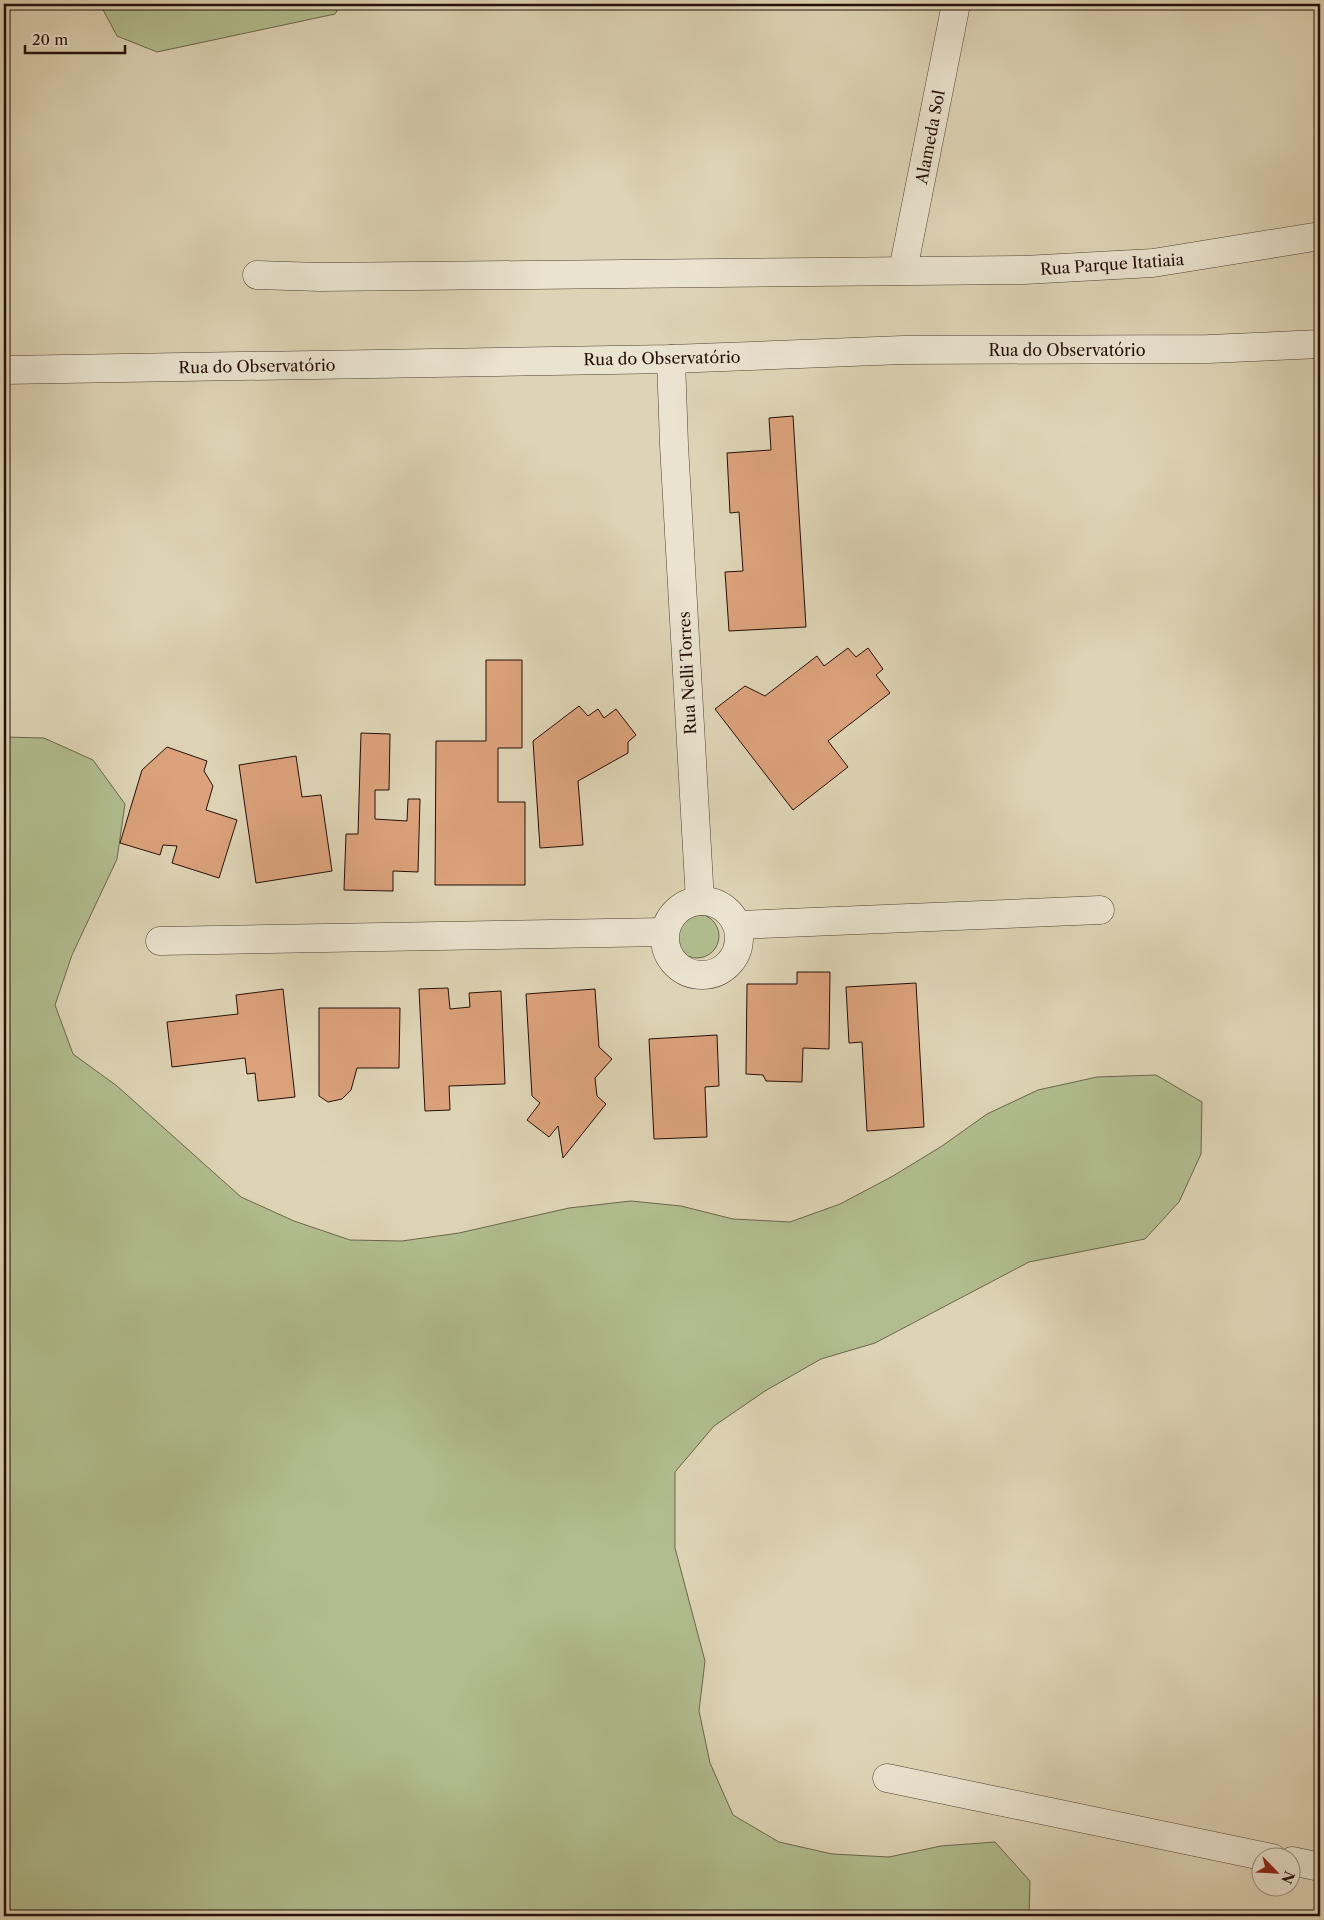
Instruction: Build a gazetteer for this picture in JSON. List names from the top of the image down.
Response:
{
  "streets": {
    "street": [
      "Alameda Sol",
      "Rua Parque Itatiaia",
      "Rua do Observatório",
      "Rua Nelli Torres"
    ]
  },
  "crossings": [
    ["Alameda Sol", "Rua Parque Itatiaia"],
    ["Rua do Observatório", "Rua Nelli Torres"]
  ],
  "scale_bar": "20 m",
  "north": "bottom right"
}
